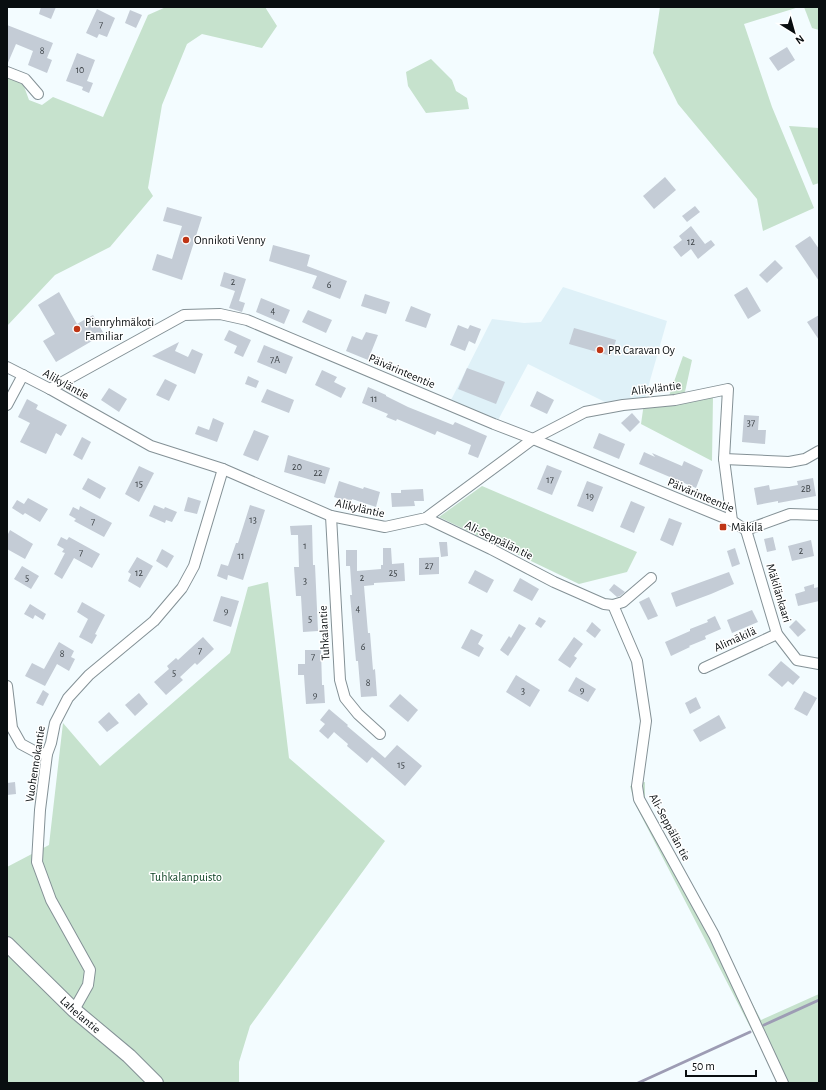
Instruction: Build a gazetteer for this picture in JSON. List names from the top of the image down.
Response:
{
  "streets": {
    "main road": ["Lahelantie"],
    "street": [
      "Päivärinteentie",
      "Alikyläntie",
      "Ali-Seppälän tie",
      "Mäkilänkaari",
      "Tuhkalantie",
      "Alimäkilä",
      "Vuohennokantie"
    ]
  },
  "crossings": [
    ["Päivärinteentie", "Alikyläntie"],
    ["Päivärinteentie", "Mäkilänkaari"],
    ["Alikyläntie", "Ali-Seppälän tie"],
    ["Alikyläntie", "Tuhkalantie"],
    ["Alikyläntie", "Vuohennokantie"],
    ["Mäkilänkaari", "Alimäkilä"],
    ["Vuohennokantie", "Lahelantie"]
  ],
  "parks": ["Tuhkalanpuisto"],
  "places": {
    "other": ["Onnikoti Venny", "Pienryhmäkoti Familiar", "PR Caravan Oy"],
    "transit": ["Mäkilä"]
  },
  "house_numbers": [
    "7",
    "8",
    "10",
    "12",
    "2",
    "6",
    "4",
    "7A",
    "11",
    "37",
    "20",
    "22",
    "17",
    "15",
    "2B",
    "19",
    "13",
    "7",
    "1",
    "2",
    "7",
    "11",
    "27",
    "12",
    "25",
    "5",
    "2",
    "3",
    "4",
    "9",
    "5",
    "6",
    "7",
    "8",
    "7",
    "5",
    "8",
    "9",
    "3",
    "9",
    "15"
  ],
  "scale_bar": "50 m",
  "north": "bottom right"
}
